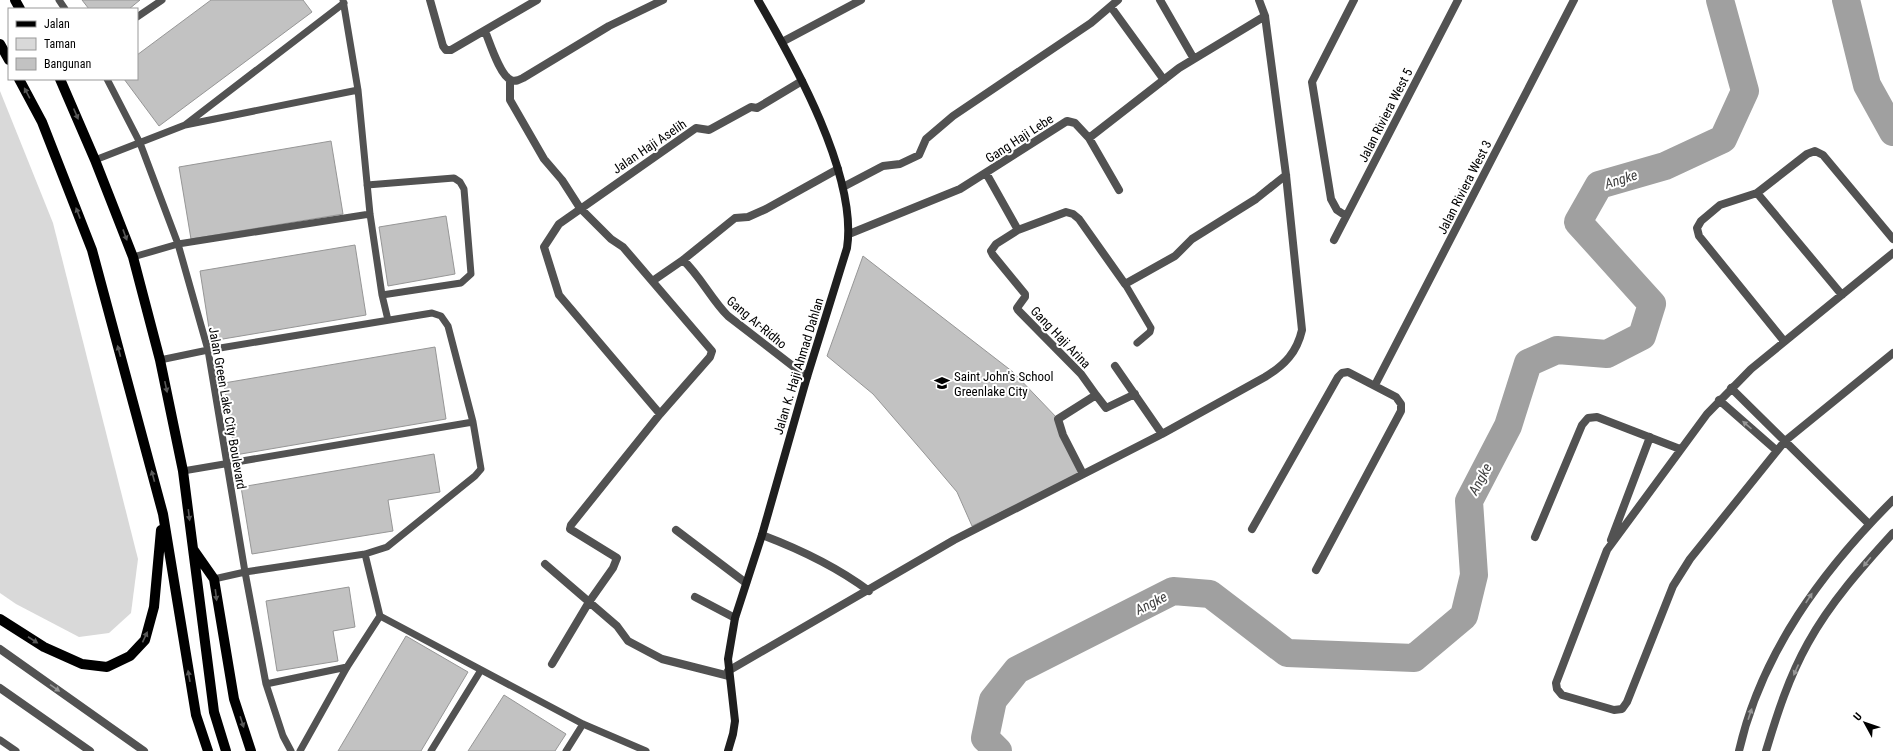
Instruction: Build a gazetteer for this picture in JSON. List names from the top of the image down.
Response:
{
  "streets": {
    "main road": ["Jalan K. Haji Ahmad Dahlan"],
    "street": [
      "Jalan Riviera West 5",
      "Gang Haji Lebe",
      "Jalan Haji Aselih",
      "Jalan Riviera West 3",
      "Gang Ar-Ridho",
      "Gang Haji Arina"
    ],
    "lane": ["Jalan Green Lake City Boulevard"]
  },
  "crossings": [
    ["Gang Haji Lebe", "Jalan K. Haji Ahmad Dahlan"],
    ["Jalan Haji Aselih", "Jalan K. Haji Ahmad Dahlan"],
    ["Gang Ar-Ridho", "Jalan K. Haji Ahmad Dahlan"]
  ],
  "water": ["Angke"],
  "places": {
    "school or university": ["Saint John's School Greenlake City"]
  },
  "legend": ["Jalan", "Taman", "Bangunan"],
  "north": "top left"
}
